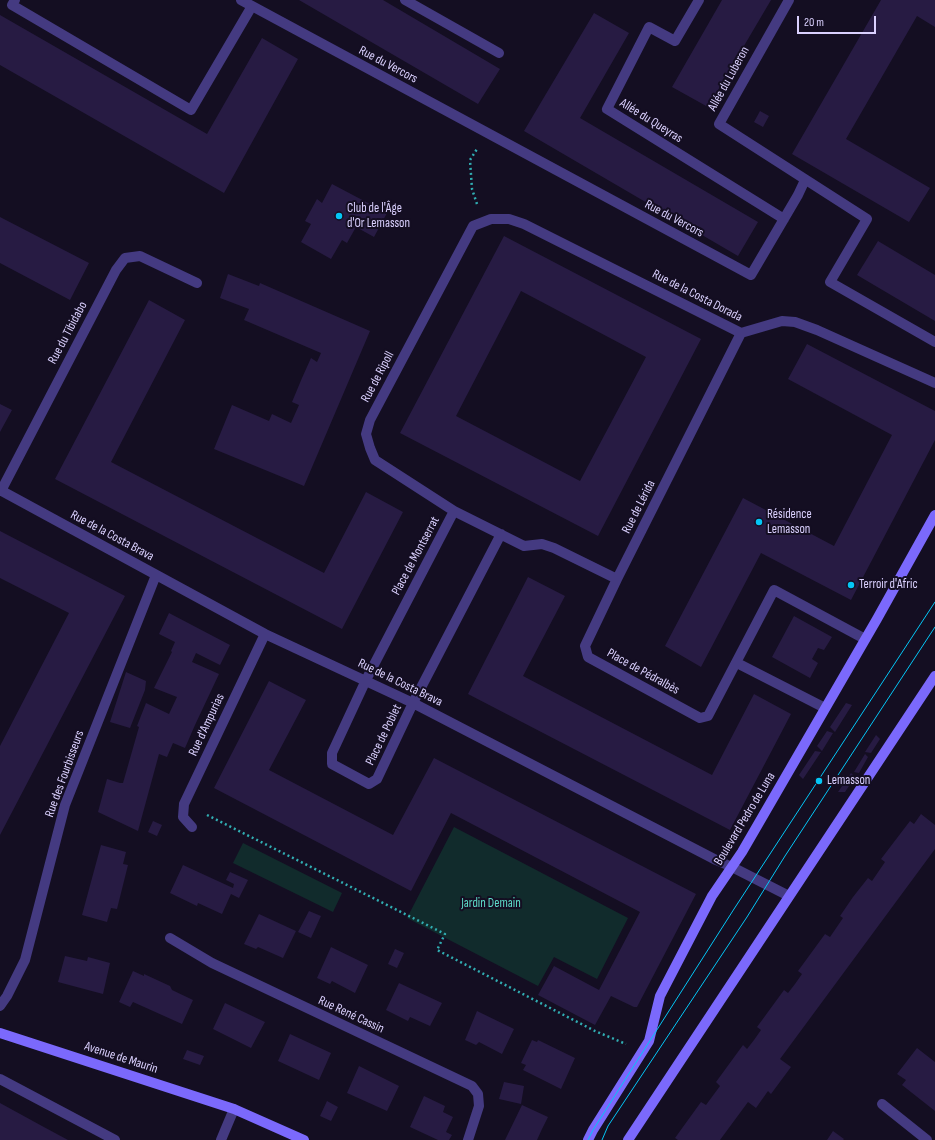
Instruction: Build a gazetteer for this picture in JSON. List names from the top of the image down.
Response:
{
  "streets": {
    "street": [
      "Rue du Vercors",
      "Allée du Luberon",
      "Allée du Queyras",
      "Rue de la Costa Dorada",
      "Rue du Tibidabo",
      "Rue de Ripoll",
      "Rue de Lérida",
      "Rue de la Costa Brava",
      "Place de Montserrat",
      "Place de Pédralbès",
      "Rue d'Ampurias",
      "Place de Poblet",
      "Rue des Fourbisseurs",
      "Boulevard Pedro de Luna",
      "Rue René Cassin",
      "Avenue de Maurin"
    ]
  },
  "crossings": [
    ["Rue du Vercors", "Allée du Luberon"],
    ["Rue du Vercors", "Allée du Queyras"],
    ["Rue de la Costa Dorada", "Rue de Ripoll"],
    ["Rue de la Costa Dorada", "Rue de Lérida"],
    ["Rue du Tibidabo", "Rue de la Costa Brava"],
    ["Rue de Ripoll", "Place de Montserrat"],
    ["Rue de Lérida", "Place de Pédralbès"],
    ["Rue de la Costa Brava", "Place de Montserrat"],
    ["Rue de la Costa Brava", "Rue d'Ampurias"],
    ["Rue de la Costa Brava", "Place de Poblet"],
    ["Rue de la Costa Brava", "Rue des Fourbisseurs"],
    ["Rue de la Costa Brava", "Boulevard Pedro de Luna"],
    ["Place de Montserrat", "Place de Poblet"],
    ["Place de Pédralbès", "Boulevard Pedro de Luna"]
  ],
  "parks": ["Jardin Demain"],
  "places": [
    "Club de l'Âge d'Or Lemasson",
    "Résidence Lemasson",
    "Terroir d'Afric",
    "Lemasson"
  ],
  "scale_bar": "20 m"
}
